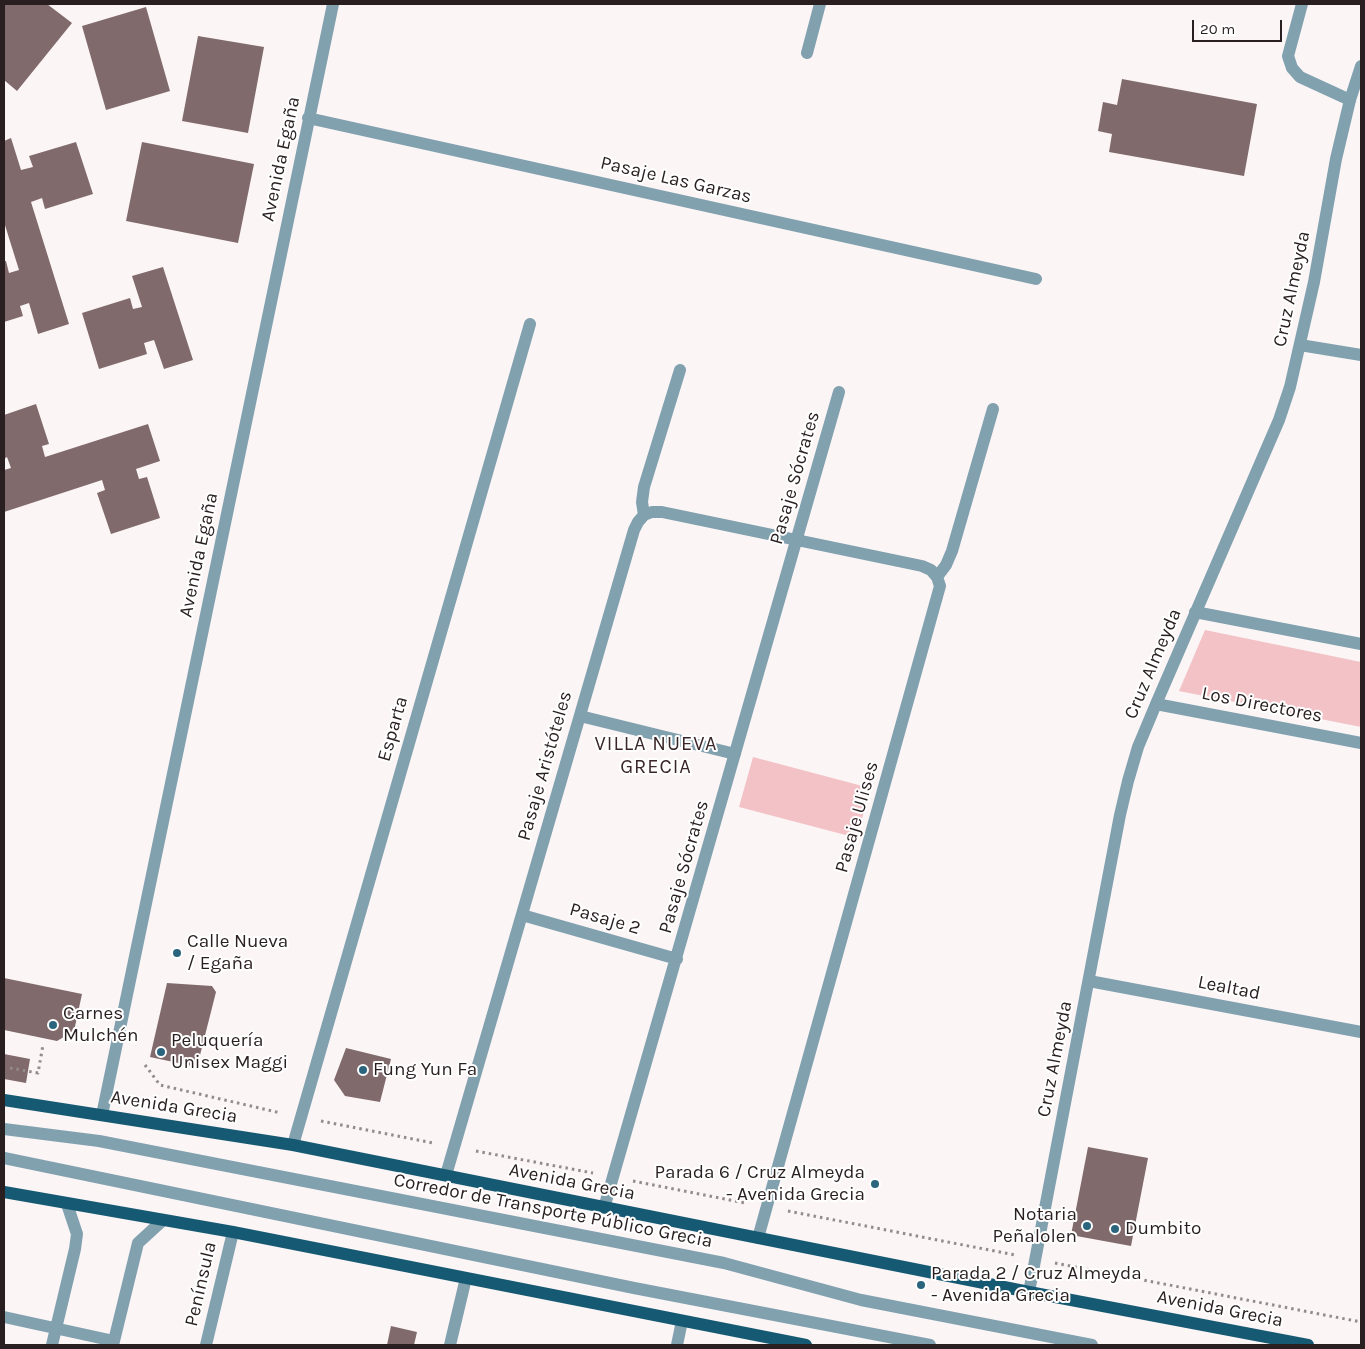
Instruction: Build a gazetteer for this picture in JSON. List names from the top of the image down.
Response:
{
  "streets": {
    "main road": ["Avenida Grecia"],
    "street": [
      "Avenida Egaña",
      "Pasaje Las Garzas",
      "Cruz Almeyda",
      "Pasaje Sócrates",
      "Los Directores",
      "Esparta",
      "Pasaje Aristóteles",
      "Pasaje Ulises",
      "Pasaje 2",
      "Lealtad",
      "Corredor de Transporte Público Grecia",
      "Península"
    ]
  },
  "crossings": [
    ["Avenida Egaña", "Pasaje Las Garzas"],
    ["Avenida Egaña", "Avenida Grecia"],
    ["Cruz Almeyda", "Los Directores"],
    ["Cruz Almeyda", "Lealtad"],
    ["Cruz Almeyda", "Avenida Grecia"],
    ["Pasaje Sócrates", "Pasaje 2"],
    ["Pasaje Sócrates", "Avenida Grecia"],
    ["Esparta", "Avenida Grecia"],
    ["Pasaje Aristóteles", "Pasaje 2"],
    ["Pasaje Aristóteles", "Avenida Grecia"],
    ["Pasaje Ulises", "Avenida Grecia"]
  ],
  "districts": ["VILLA NUEVA GRECIA"],
  "places": [
    "Calle Nueva / Egaña",
    "Carnes Mulchén",
    "Peluquería Unisex Maggi",
    "Fung Yun Fa",
    "Parada 6 / Cruz Almeyda - Avenida Grecia",
    "Notaria Peñalolen",
    "Dumbito",
    "Parada 2 / Cruz Almeyda - Avenida Grecia"
  ],
  "scale_bar": "20 m"
}
